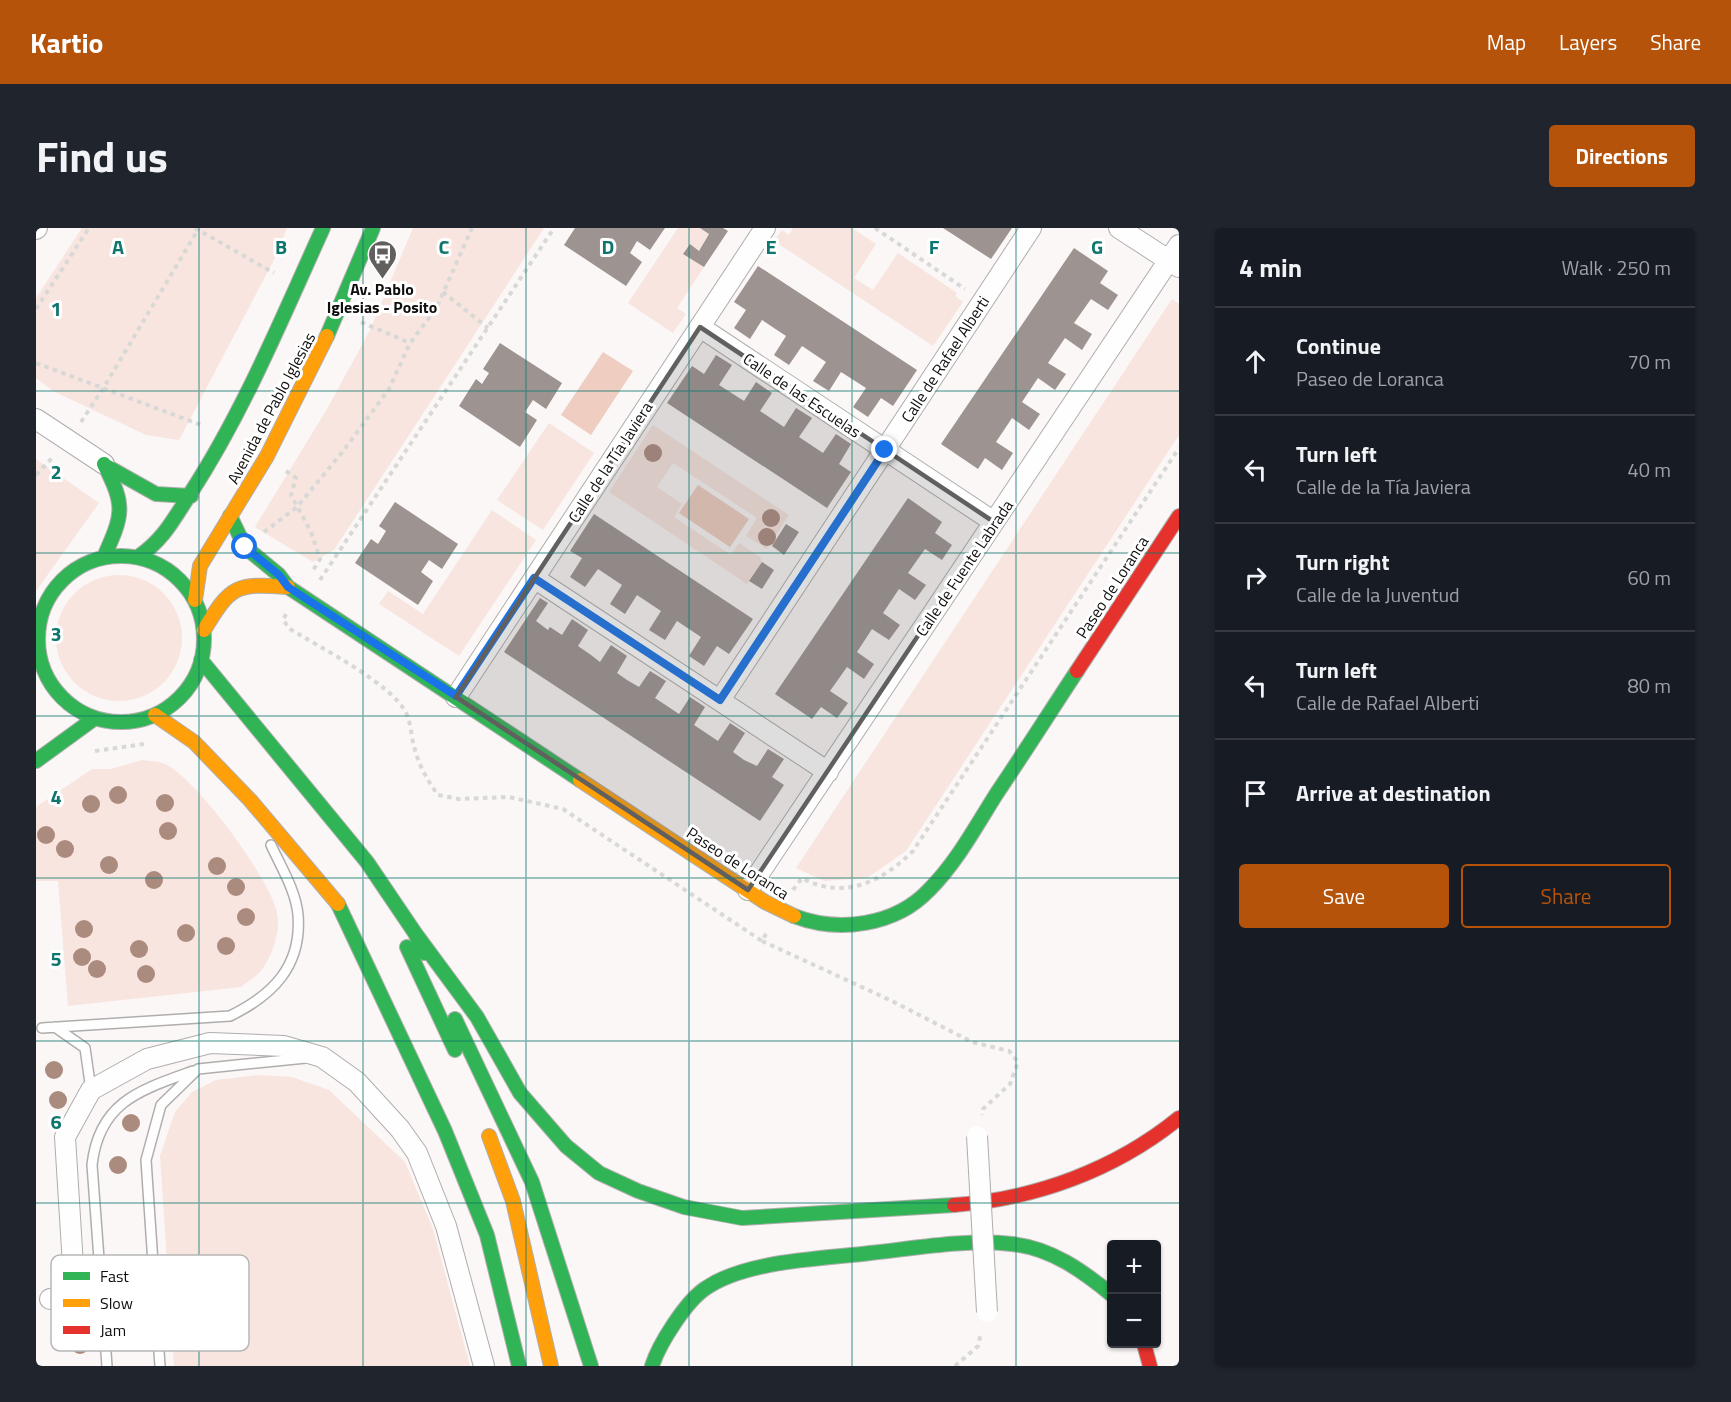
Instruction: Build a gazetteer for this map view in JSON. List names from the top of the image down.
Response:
{
  "streets": {
    "main road": ["Avenida de Pablo Iglesias", "Paseo de Loranca"],
    "street": [
      "Calle de Rafael Alberti",
      "Calle de las Escuelas",
      "Calle de la Tía Javiera",
      "Calle de Fuente Labrada"
    ]
  },
  "crossings": [
    ["Calle de Rafael Alberti", "Calle de las Escuelas"],
    ["Calle de las Escuelas", "Calle de la Tía Javiera"],
    ["Calle de las Escuelas", "Calle de Fuente Labrada"],
    ["Avenida de Pablo Iglesias", "Paseo de Loranca"],
    ["Calle de la Tía Javiera", "Paseo de Loranca"],
    ["Calle de Fuente Labrada", "Paseo de Loranca"]
  ],
  "places": {
    "bus stop": ["Av. Pablo Iglesias - Posito"]
  },
  "legend": ["Fast", "Slow", "Jam"],
  "page": {
    "header": "Kartio",
    "nav": ["Map", "Layers", "Share"],
    "title": "Find us",
    "buttons": [
      "Directions",
      ["Save", "Share"]
    ],
    "heading": ["4 min", "Walk · 250 m"],
    "list": [
      ["Continue", "Paseo de Loranca", "70 m"],
      ["Turn left", "Calle de la Tía Javiera", "40 m"],
      ["Turn right", "Calle de la Juventud", "60 m"],
      ["Turn left", "Calle de Rafael Alberti", "80 m"],
      "Arrive at destination"
    ],
    "map_buttons": ["+", "−"]
  },
  "grid": {
    "columns": [
      "A",
      "B",
      "C",
      "D",
      "E",
      "F",
      "G"
    ],
    "rows": [
      "1",
      "2",
      "3",
      "4",
      "5",
      "6"
    ]
  }
}
